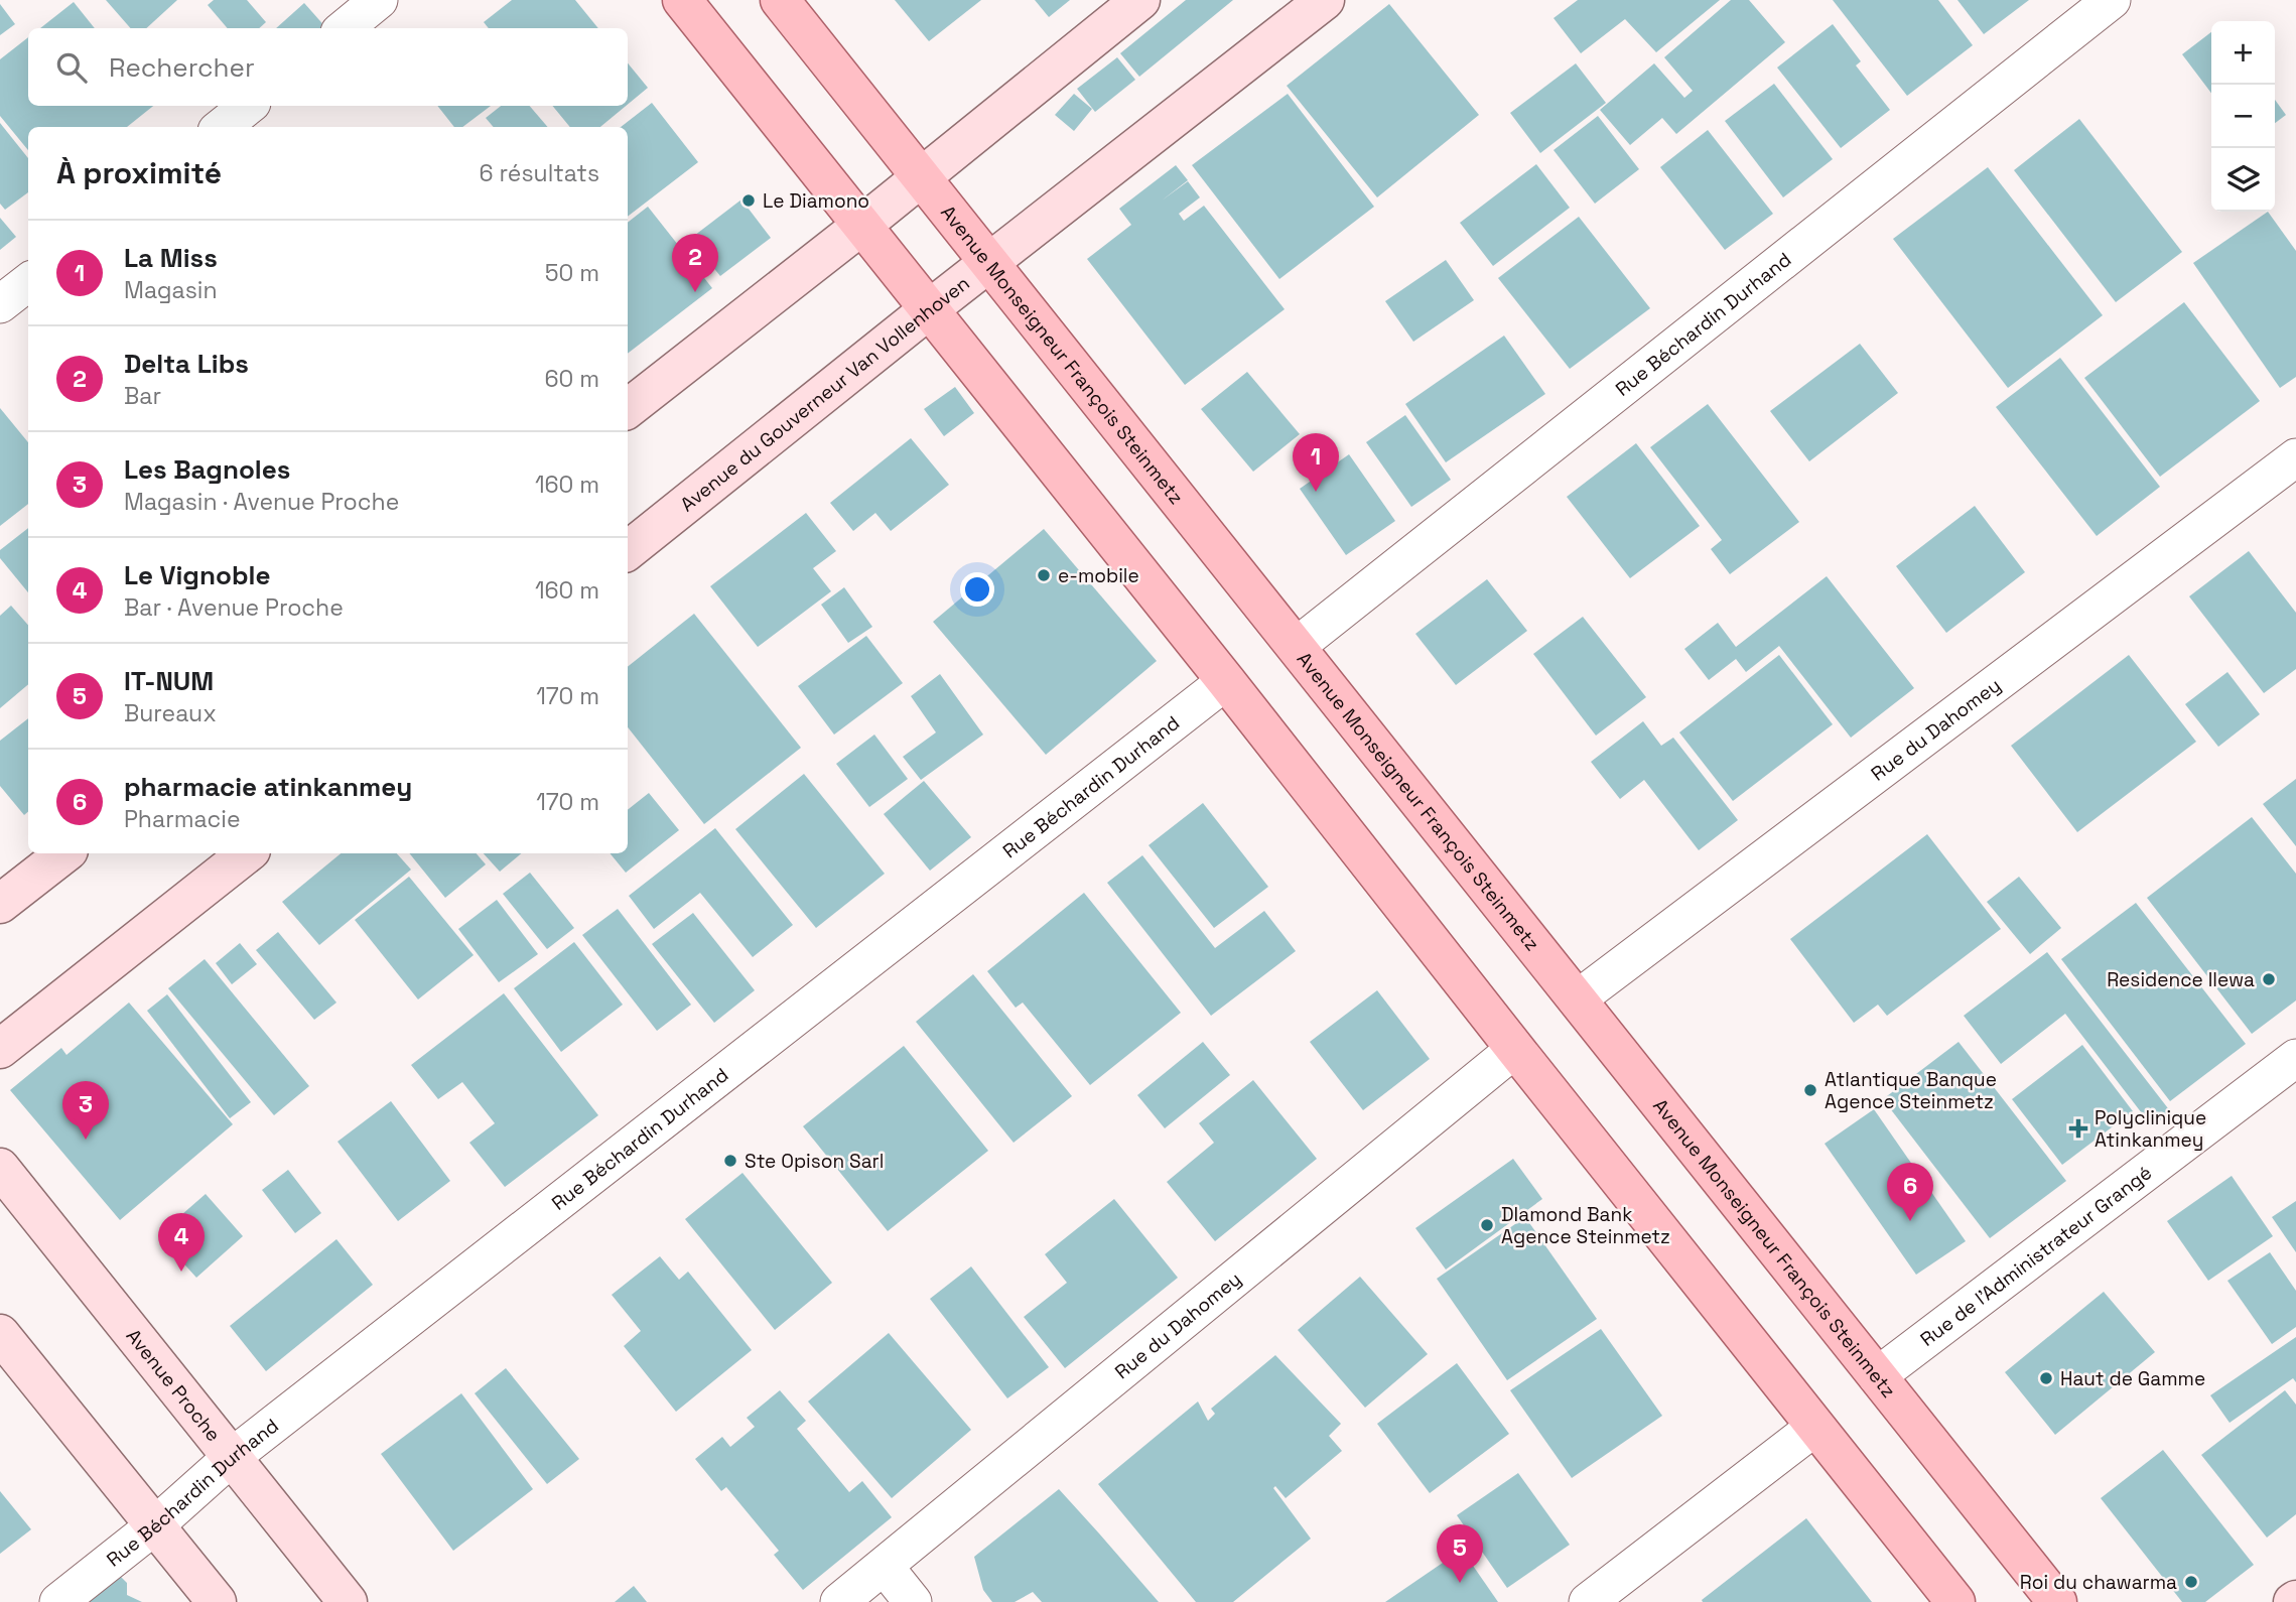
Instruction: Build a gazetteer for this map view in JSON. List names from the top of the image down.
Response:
{
  "streets": {
    "main road": ["Avenue Monseigneur François Steinmetz", "Avenue du Gouverneur Van Vollenhoven", "Avenue Proche"],
    "street": ["Rue Béchardin Durhand", "Rue du Dahomey", "Rue de l'Administrateur Grangé"]
  },
  "crossings": [
    ["Rue Béchardin Durhand", "Avenue Monseigneur François Steinmetz"],
    ["Rue Béchardin Durhand", "Avenue Proche"],
    ["Avenue Monseigneur François Steinmetz", "Avenue du Gouverneur Van Vollenhoven"],
    ["Avenue Monseigneur François Steinmetz", "Rue du Dahomey"],
    ["Avenue Monseigneur François Steinmetz", "Rue de l'Administrateur Grangé"]
  ],
  "places": {
    "other": [
      "Le Diamono",
      "e-mobile",
      "Residence Ilewa",
      "Atlantique Banque Agence Steinmetz",
      "Ste Opison Sarl",
      "DIamond Bank Agence Steinmetz",
      "Haut de Gamme",
      "Roi du chawarma"
    ],
    "health": ["Polyclinique Atinkanmey"]
  },
  "page": {
    "map_buttons": ["+", "−"],
    "search": "Rechercher",
    "heading": ["À proximité", "6 résultats"],
    "list": [
      {
        "mark": "1",
        "name": "La Miss",
        "note": "Magasin",
        "value": "50 m"
      },
      {
        "mark": "2",
        "name": "Delta Libs",
        "note": "Bar",
        "value": "60 m"
      },
      {
        "mark": "3",
        "name": "Les Bagnoles",
        "note": "Magasin · Avenue Proche",
        "value": "160 m"
      },
      {
        "mark": "4",
        "name": "Le Vignoble",
        "note": "Bar · Avenue Proche",
        "value": "160 m"
      },
      {
        "mark": "5",
        "name": "IT-NUM",
        "note": "Bureaux",
        "value": "170 m"
      },
      {
        "mark": "6",
        "name": "pharmacie atinkanmey",
        "note": "Pharmacie",
        "value": "170 m"
      }
    ],
    "pins": [
      "2",
      "1",
      "3",
      "6",
      "4",
      "5"
    ]
  }
}
